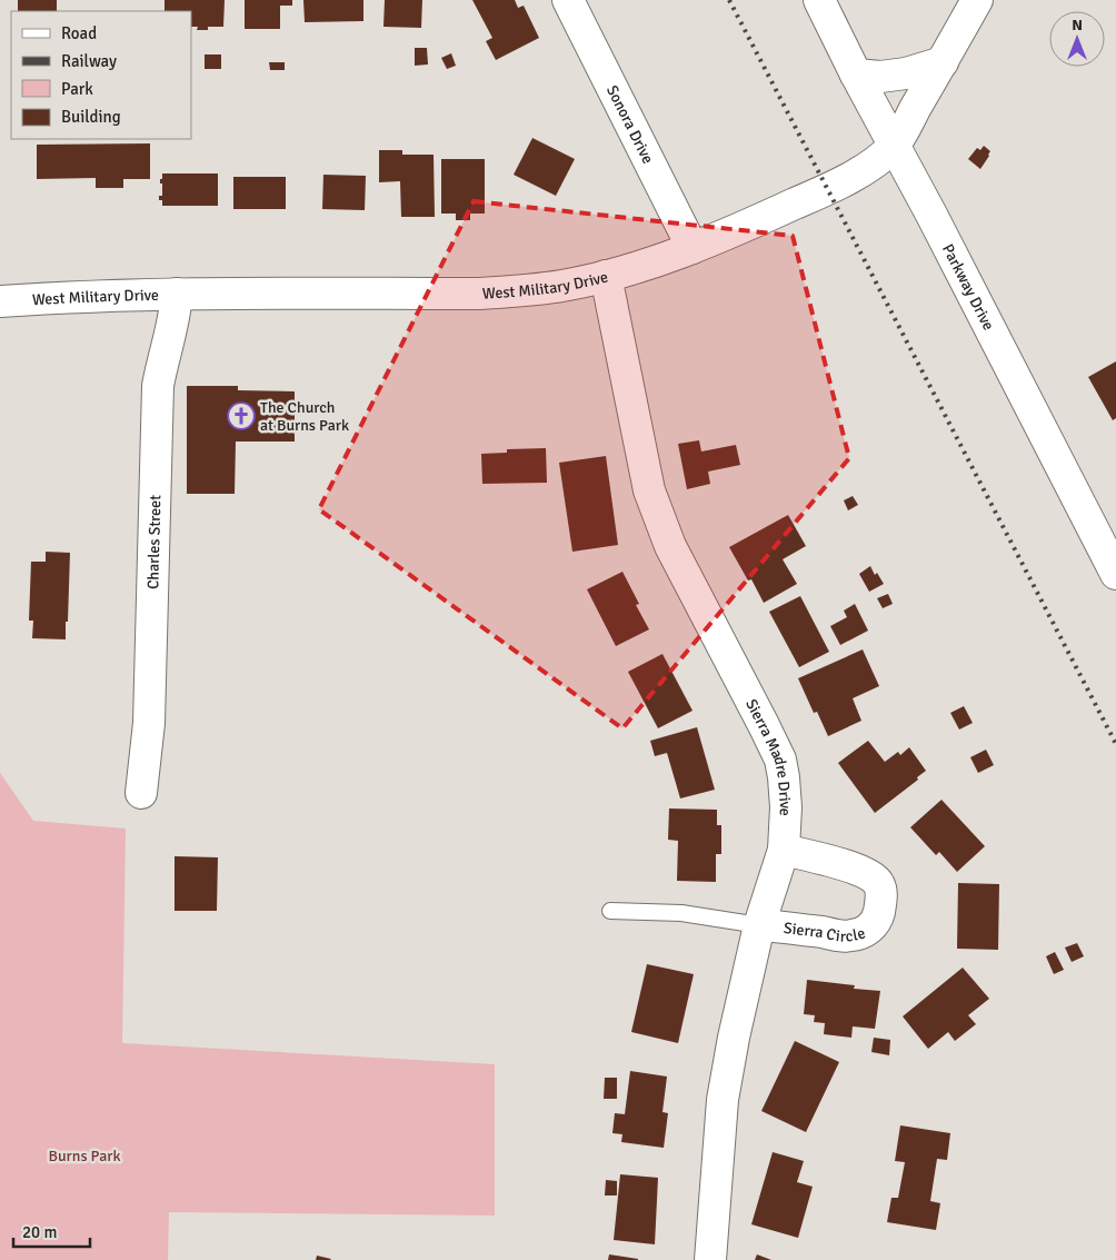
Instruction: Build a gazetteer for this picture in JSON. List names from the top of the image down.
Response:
{
  "streets": {
    "street": [
      "Sonora Drive",
      "West Military Drive",
      "Parkway Drive",
      "Charles Street",
      "Sierra Madre Drive",
      "Sierra Circle"
    ]
  },
  "crossings": [
    ["Sonora Drive", "West Military Drive"],
    ["West Military Drive", "Parkway Drive"],
    ["West Military Drive", "Charles Street"],
    ["West Military Drive", "Sierra Madre Drive"],
    ["Sierra Madre Drive", "Sierra Circle"]
  ],
  "parks": ["Burns Park"],
  "places": {
    "church": ["The Church at Burns Park"]
  },
  "legend": [
    "Road",
    "Railway",
    "Park",
    "Building"
  ],
  "scale_bar": "20 m",
  "north": "top"
}
